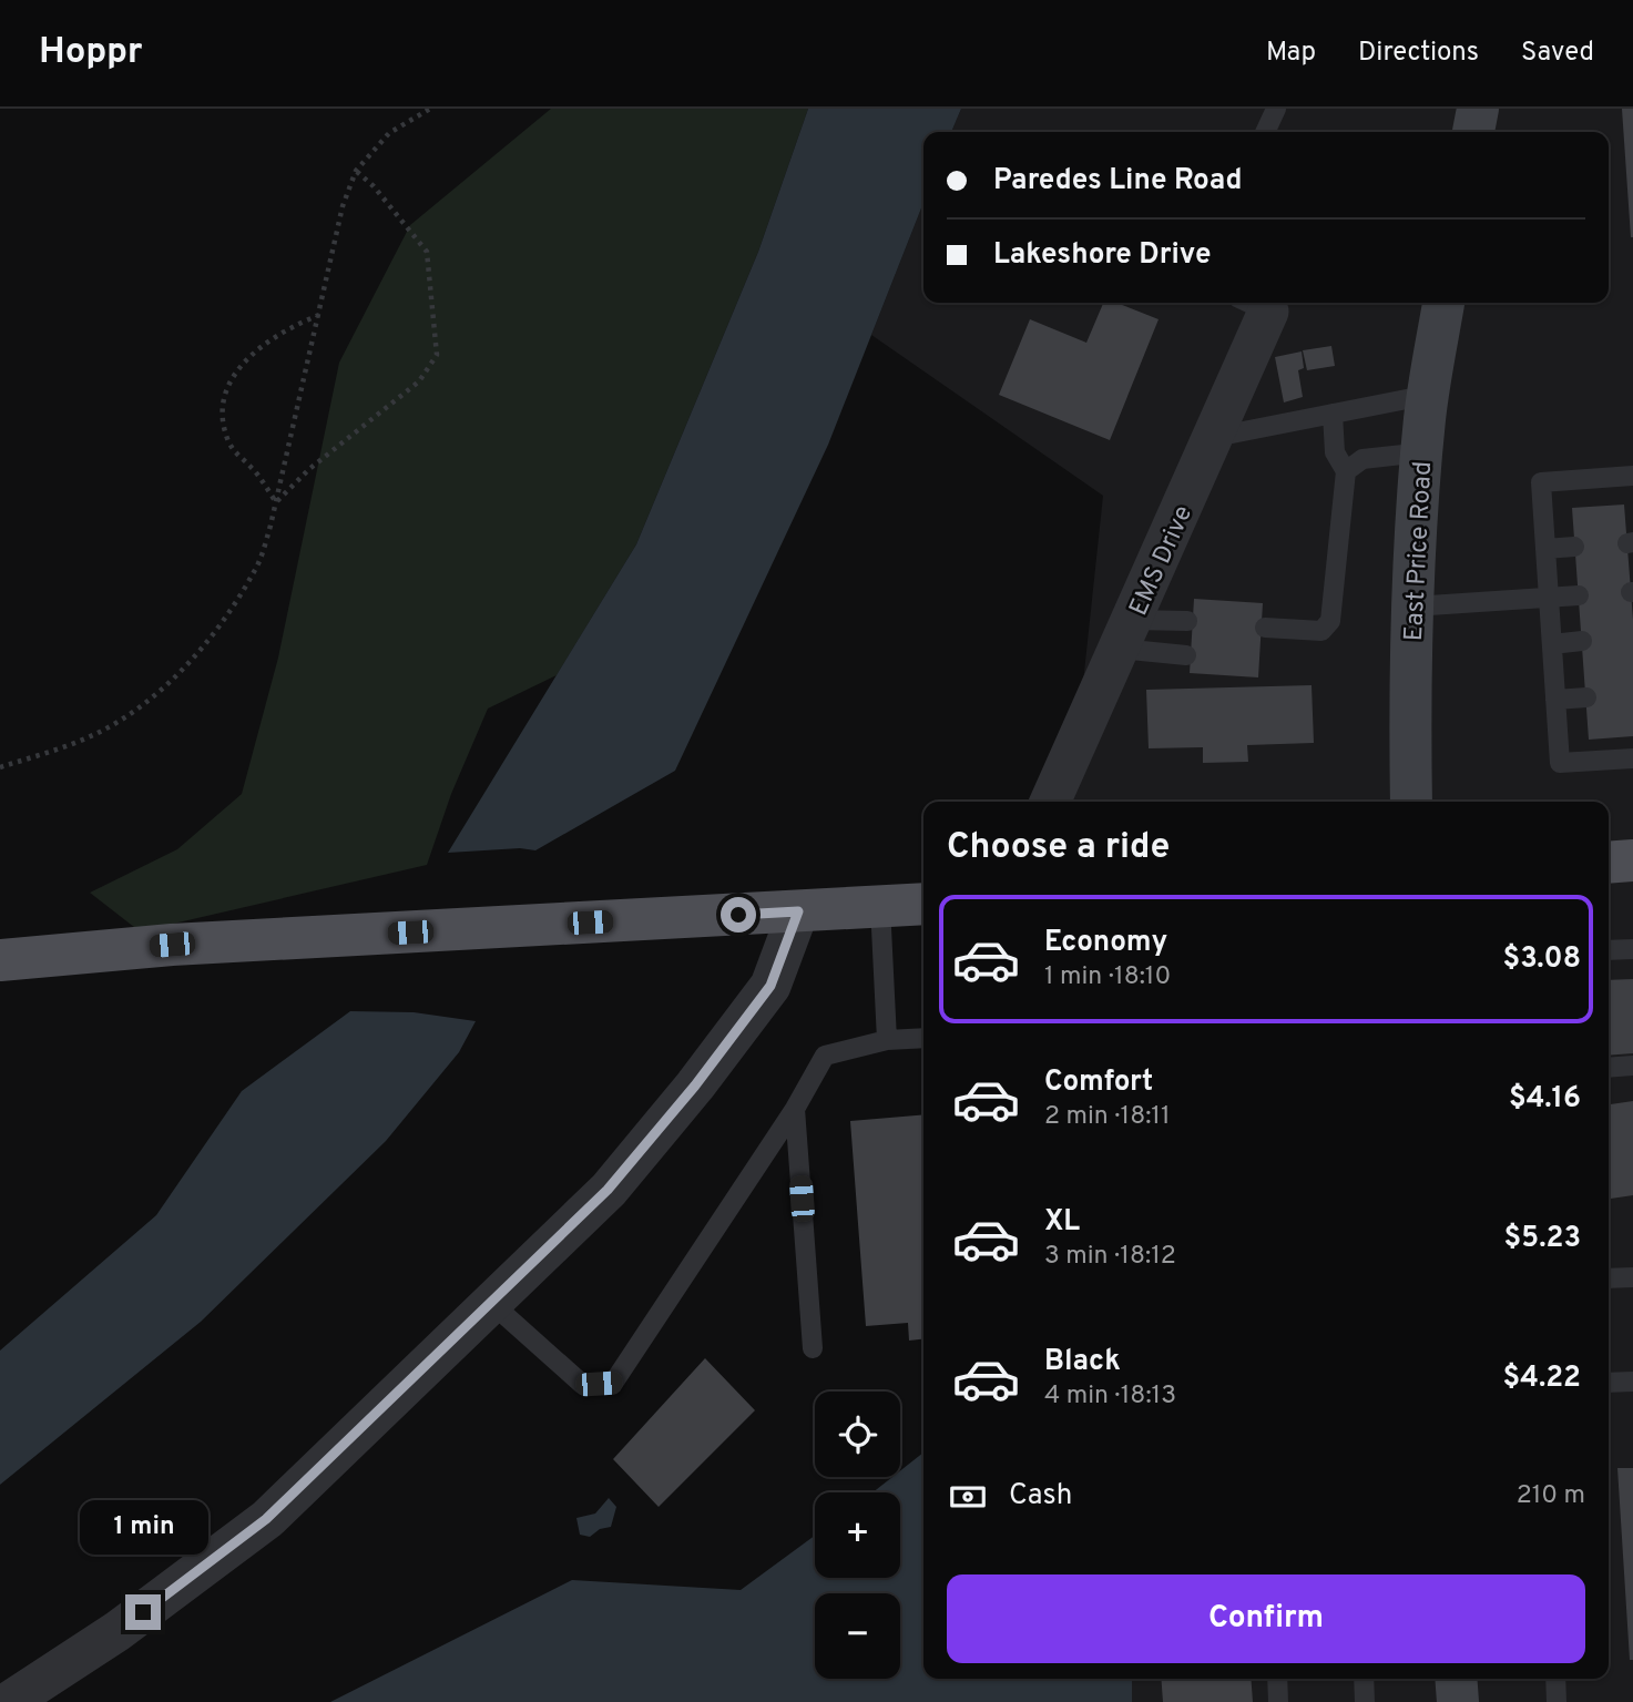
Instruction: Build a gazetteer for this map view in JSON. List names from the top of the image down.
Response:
{
  "streets": {
    "main road": ["East Price Road"],
    "street": ["EMS Drive"]
  },
  "page": {
    "header": "Hoppr",
    "nav": ["Map", "Directions", "Saved"],
    "banner": ["Paredes Line Road", "Lakeshore Drive"],
    "heading": "Choose a ride",
    "list": [
      {
        "name": "Economy",
        "note": "1 min · 18:10",
        "value": "$3.08"
      },
      {
        "name": "Comfort",
        "note": "2 min · 18:11",
        "value": "$4.16"
      },
      {
        "name": "XL",
        "note": "3 min · 18:12",
        "value": "$5.23"
      },
      {
        "name": "Black",
        "note": "4 min · 18:13",
        "value": "$4.22"
      }
    ],
    "map_buttons": ["+", "−"],
    "pay": ["Cash", "210 m"],
    "bubble": "1 min",
    "buttons": "Confirm"
  }
}
